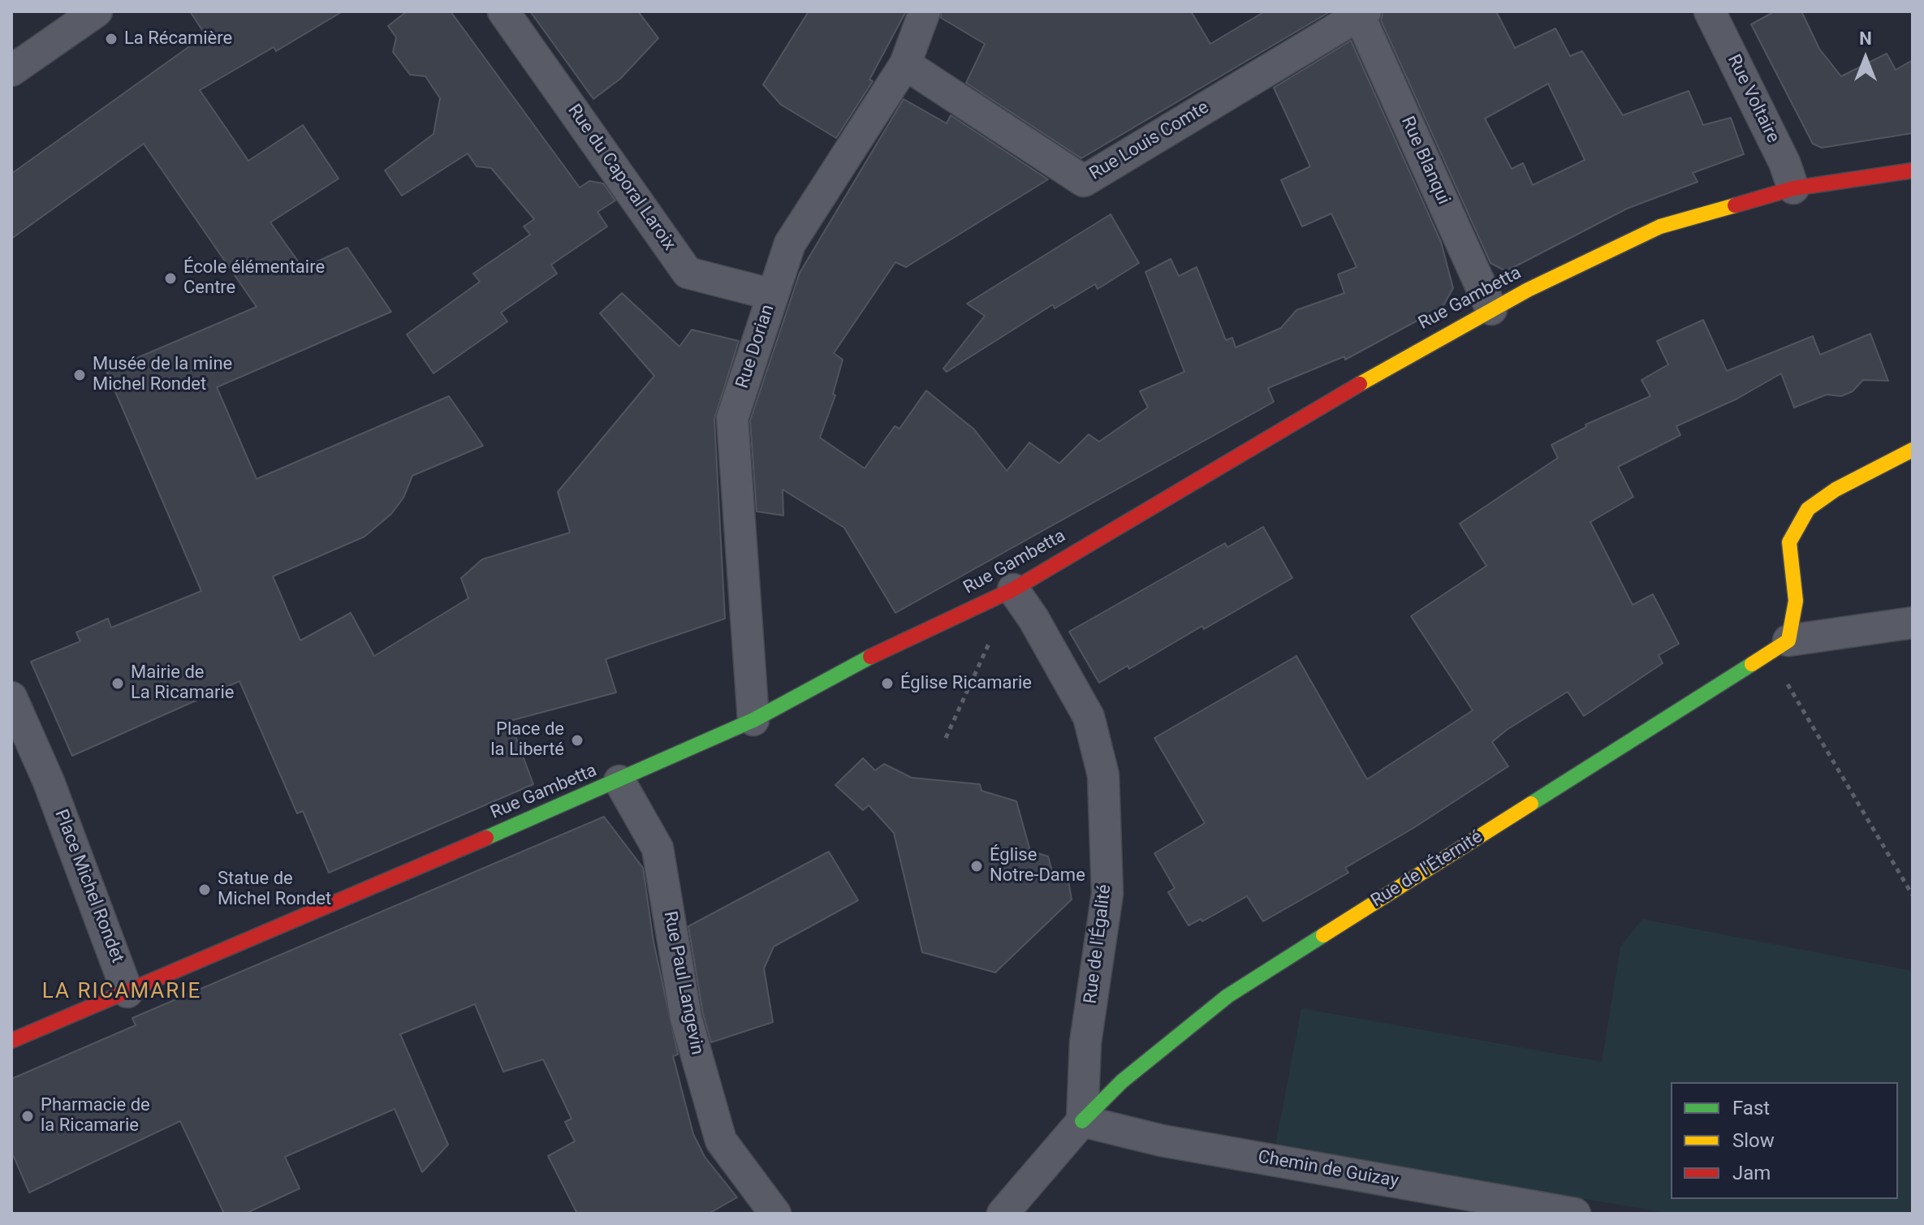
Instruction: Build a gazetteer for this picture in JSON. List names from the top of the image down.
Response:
{
  "streets": {
    "main road": ["Rue Gambetta", "Rue de l'Éternité"],
    "street": [
      "Rue Voltaire",
      "Rue Louis Comte",
      "Rue Blanqui",
      "Rue du Caporal Laroix",
      "Rue Dorian",
      "Place Michel Rondet",
      "Rue de l'Égalité",
      "Rue Paul Langevin",
      "Chemin de Guizay"
    ]
  },
  "crossings": [
    ["Rue Voltaire", "Rue Gambetta"],
    ["Rue Louis Comte", "Rue Blanqui"],
    ["Rue Louis Comte", "Rue Dorian"],
    ["Rue Blanqui", "Rue Gambetta"],
    ["Rue du Caporal Laroix", "Rue Dorian"],
    ["Rue Gambetta", "Rue Dorian"],
    ["Rue Gambetta", "Place Michel Rondet"],
    ["Rue Gambetta", "Rue de l'Égalité"],
    ["Rue Gambetta", "Rue Paul Langevin"],
    ["Rue de l'Éternité", "Rue de l'Égalité"],
    ["Rue de l'Éternité", "Chemin de Guizay"],
    ["Rue de l'Égalité", "Chemin de Guizay"]
  ],
  "districts": ["LA RICAMARIE"],
  "places": [
    "La Récamière",
    "École élémentaire Centre",
    "Musée de la mine Michel Rondet",
    "Mairie de La Ricamarie",
    "Église Ricamarie",
    "Place de la Liberté",
    "Église Notre-Dame",
    "Statue de Michel Rondet",
    "Pharmacie de la Ricamarie"
  ],
  "legend": ["Fast", "Slow", "Jam"],
  "north": "top"
}
